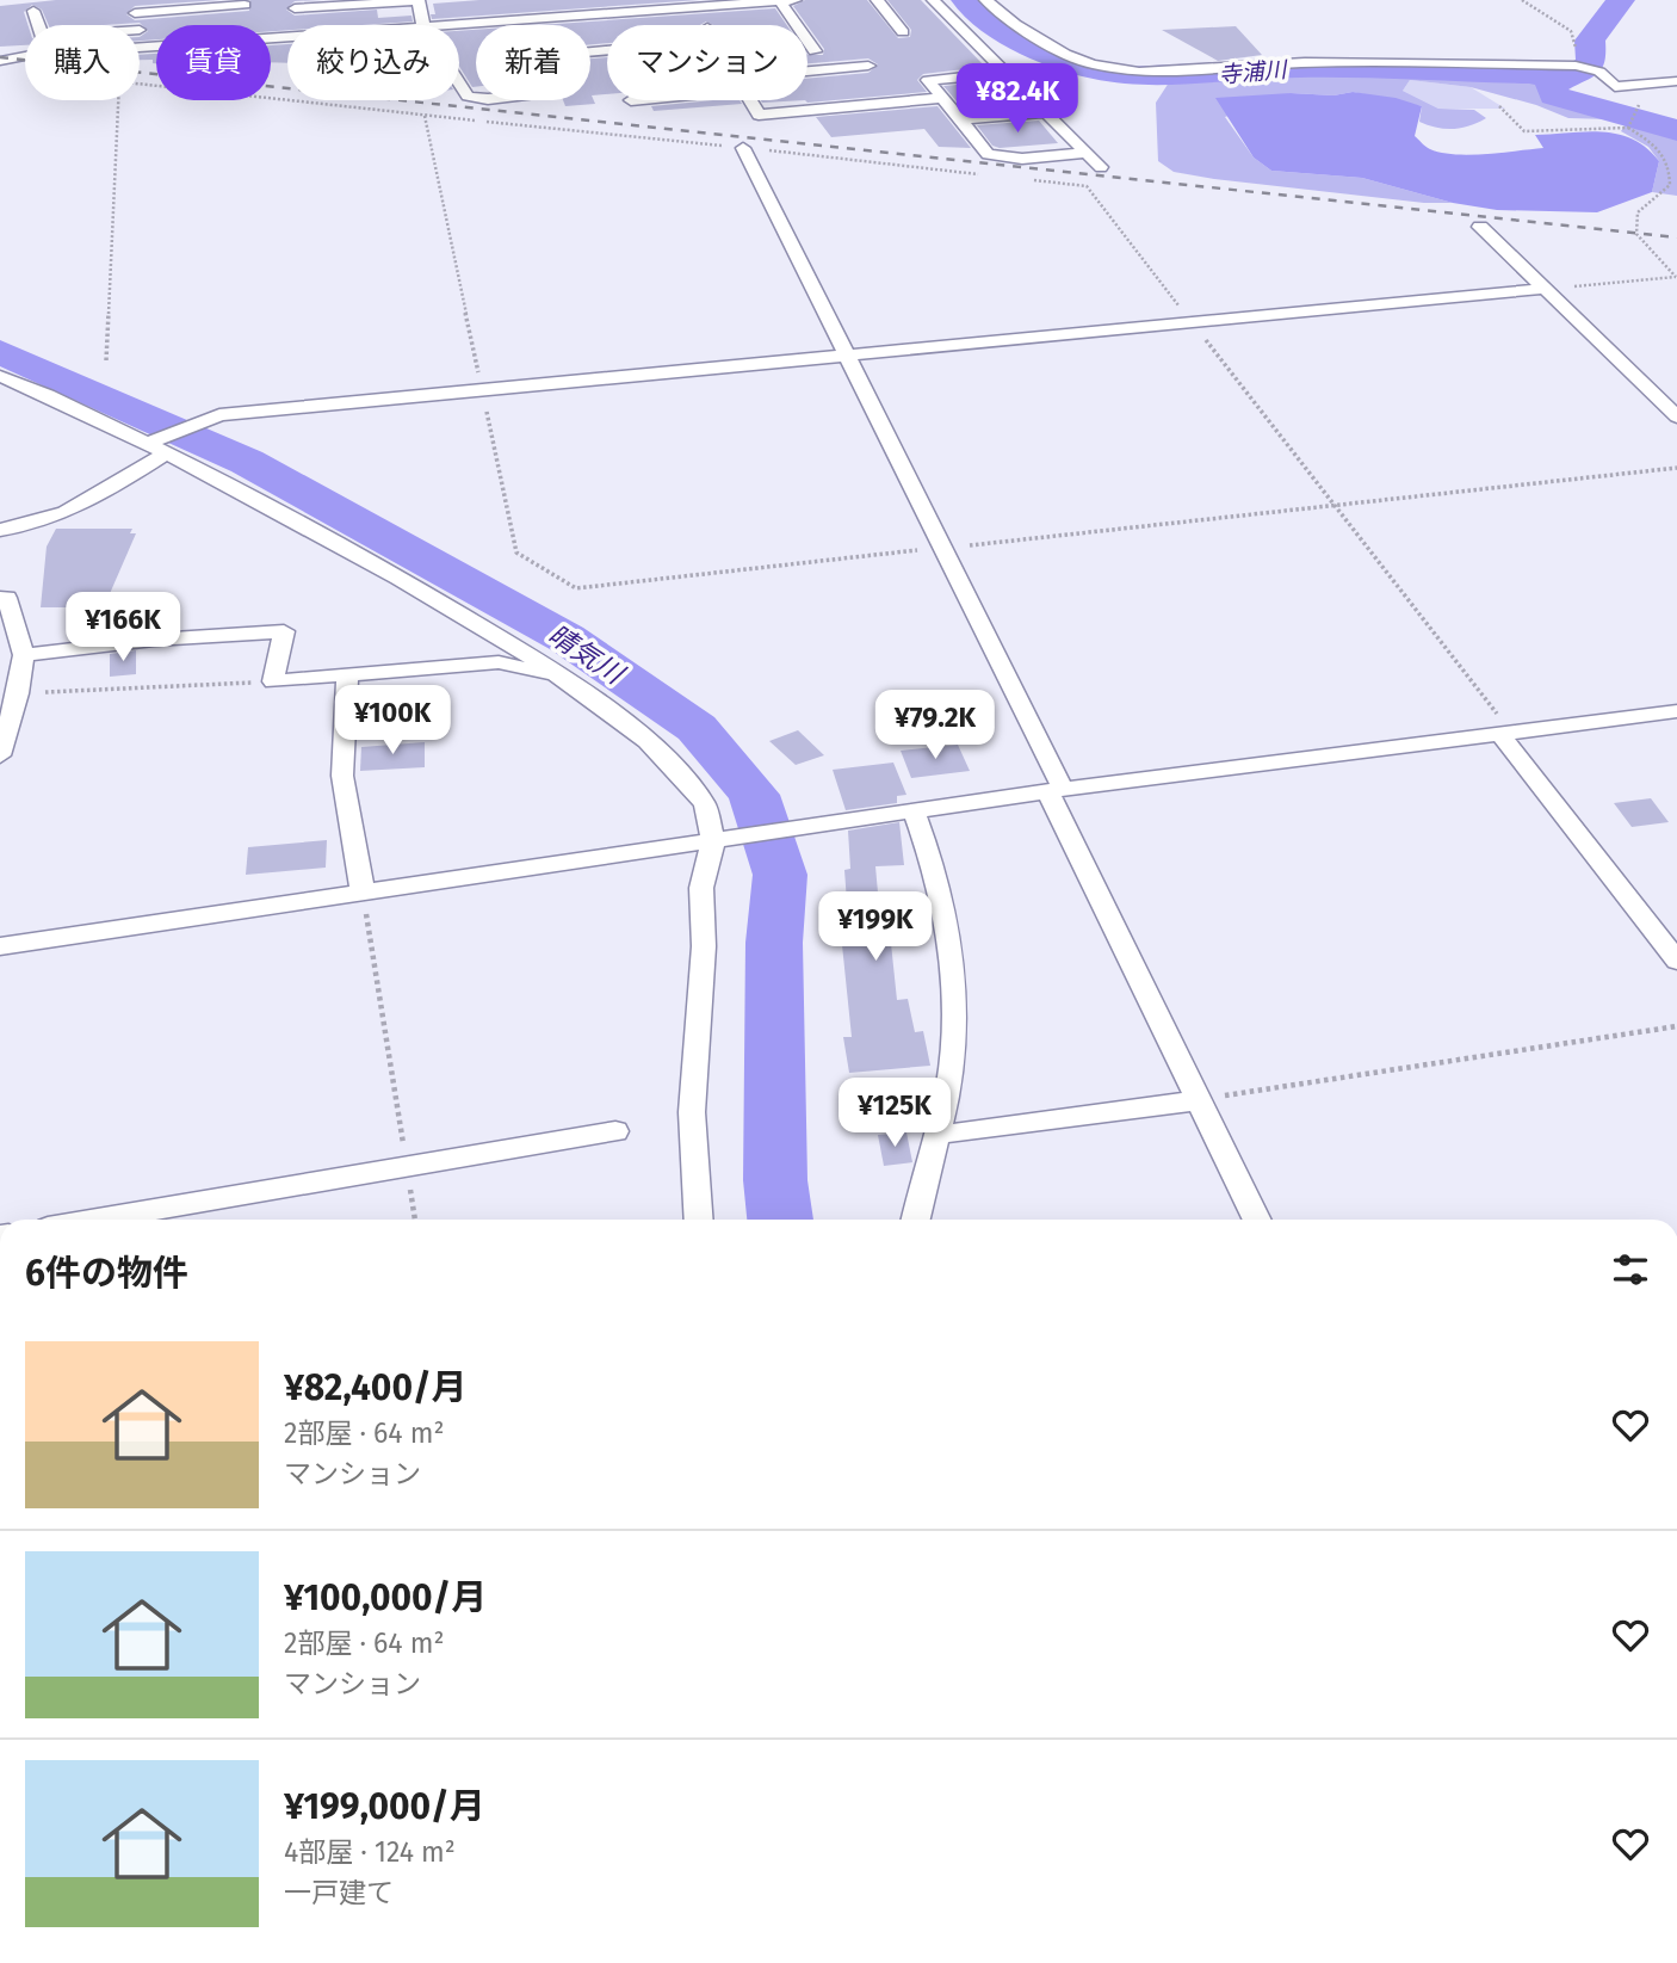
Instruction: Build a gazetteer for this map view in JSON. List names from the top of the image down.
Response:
{
  "water": ["寺浦川", "晴気川"],
  "page": {
    "chip": [
      "購入",
      "賃貸",
      "絞り込み",
      "新着",
      "マンション"
    ],
    "price": [
      "¥82.4K",
      "¥166K",
      "¥100K",
      "¥79.2K",
      "¥199K",
      "¥125K"
    ],
    "heading": "6件の物件",
    "list": [
      {
        "name": "¥82,400/月",
        "note": "2部屋 · 64 m² · マンション"
      },
      {
        "name": "¥100,000/月",
        "note": "2部屋 · 64 m² · マンション"
      },
      {
        "name": "¥199,000/月",
        "note": "4部屋 · 124 m² · 一戸建て"
      }
    ]
  }
}
